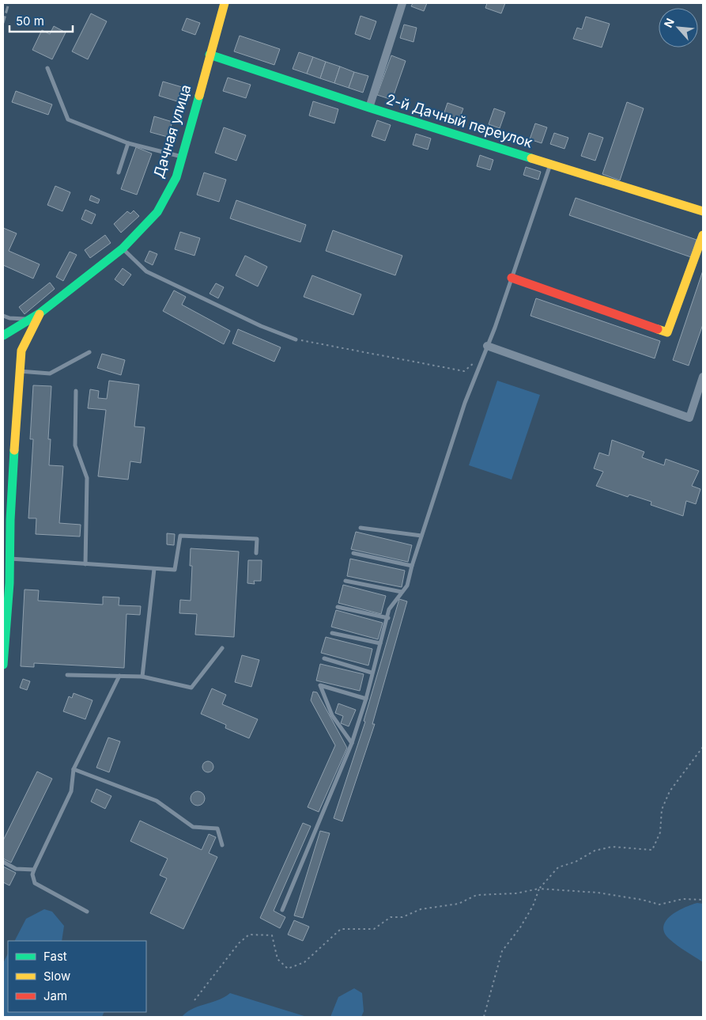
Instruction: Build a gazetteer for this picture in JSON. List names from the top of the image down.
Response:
{
  "streets": {
    "street": ["2-й Дачный переулок", "Дачная улица"]
  },
  "crossings": [
    ["2-й Дачный переулок", "Дачная улица"]
  ],
  "legend": ["Fast", "Slow", "Jam"],
  "scale_bar": "50 m",
  "north": "top left"
}
